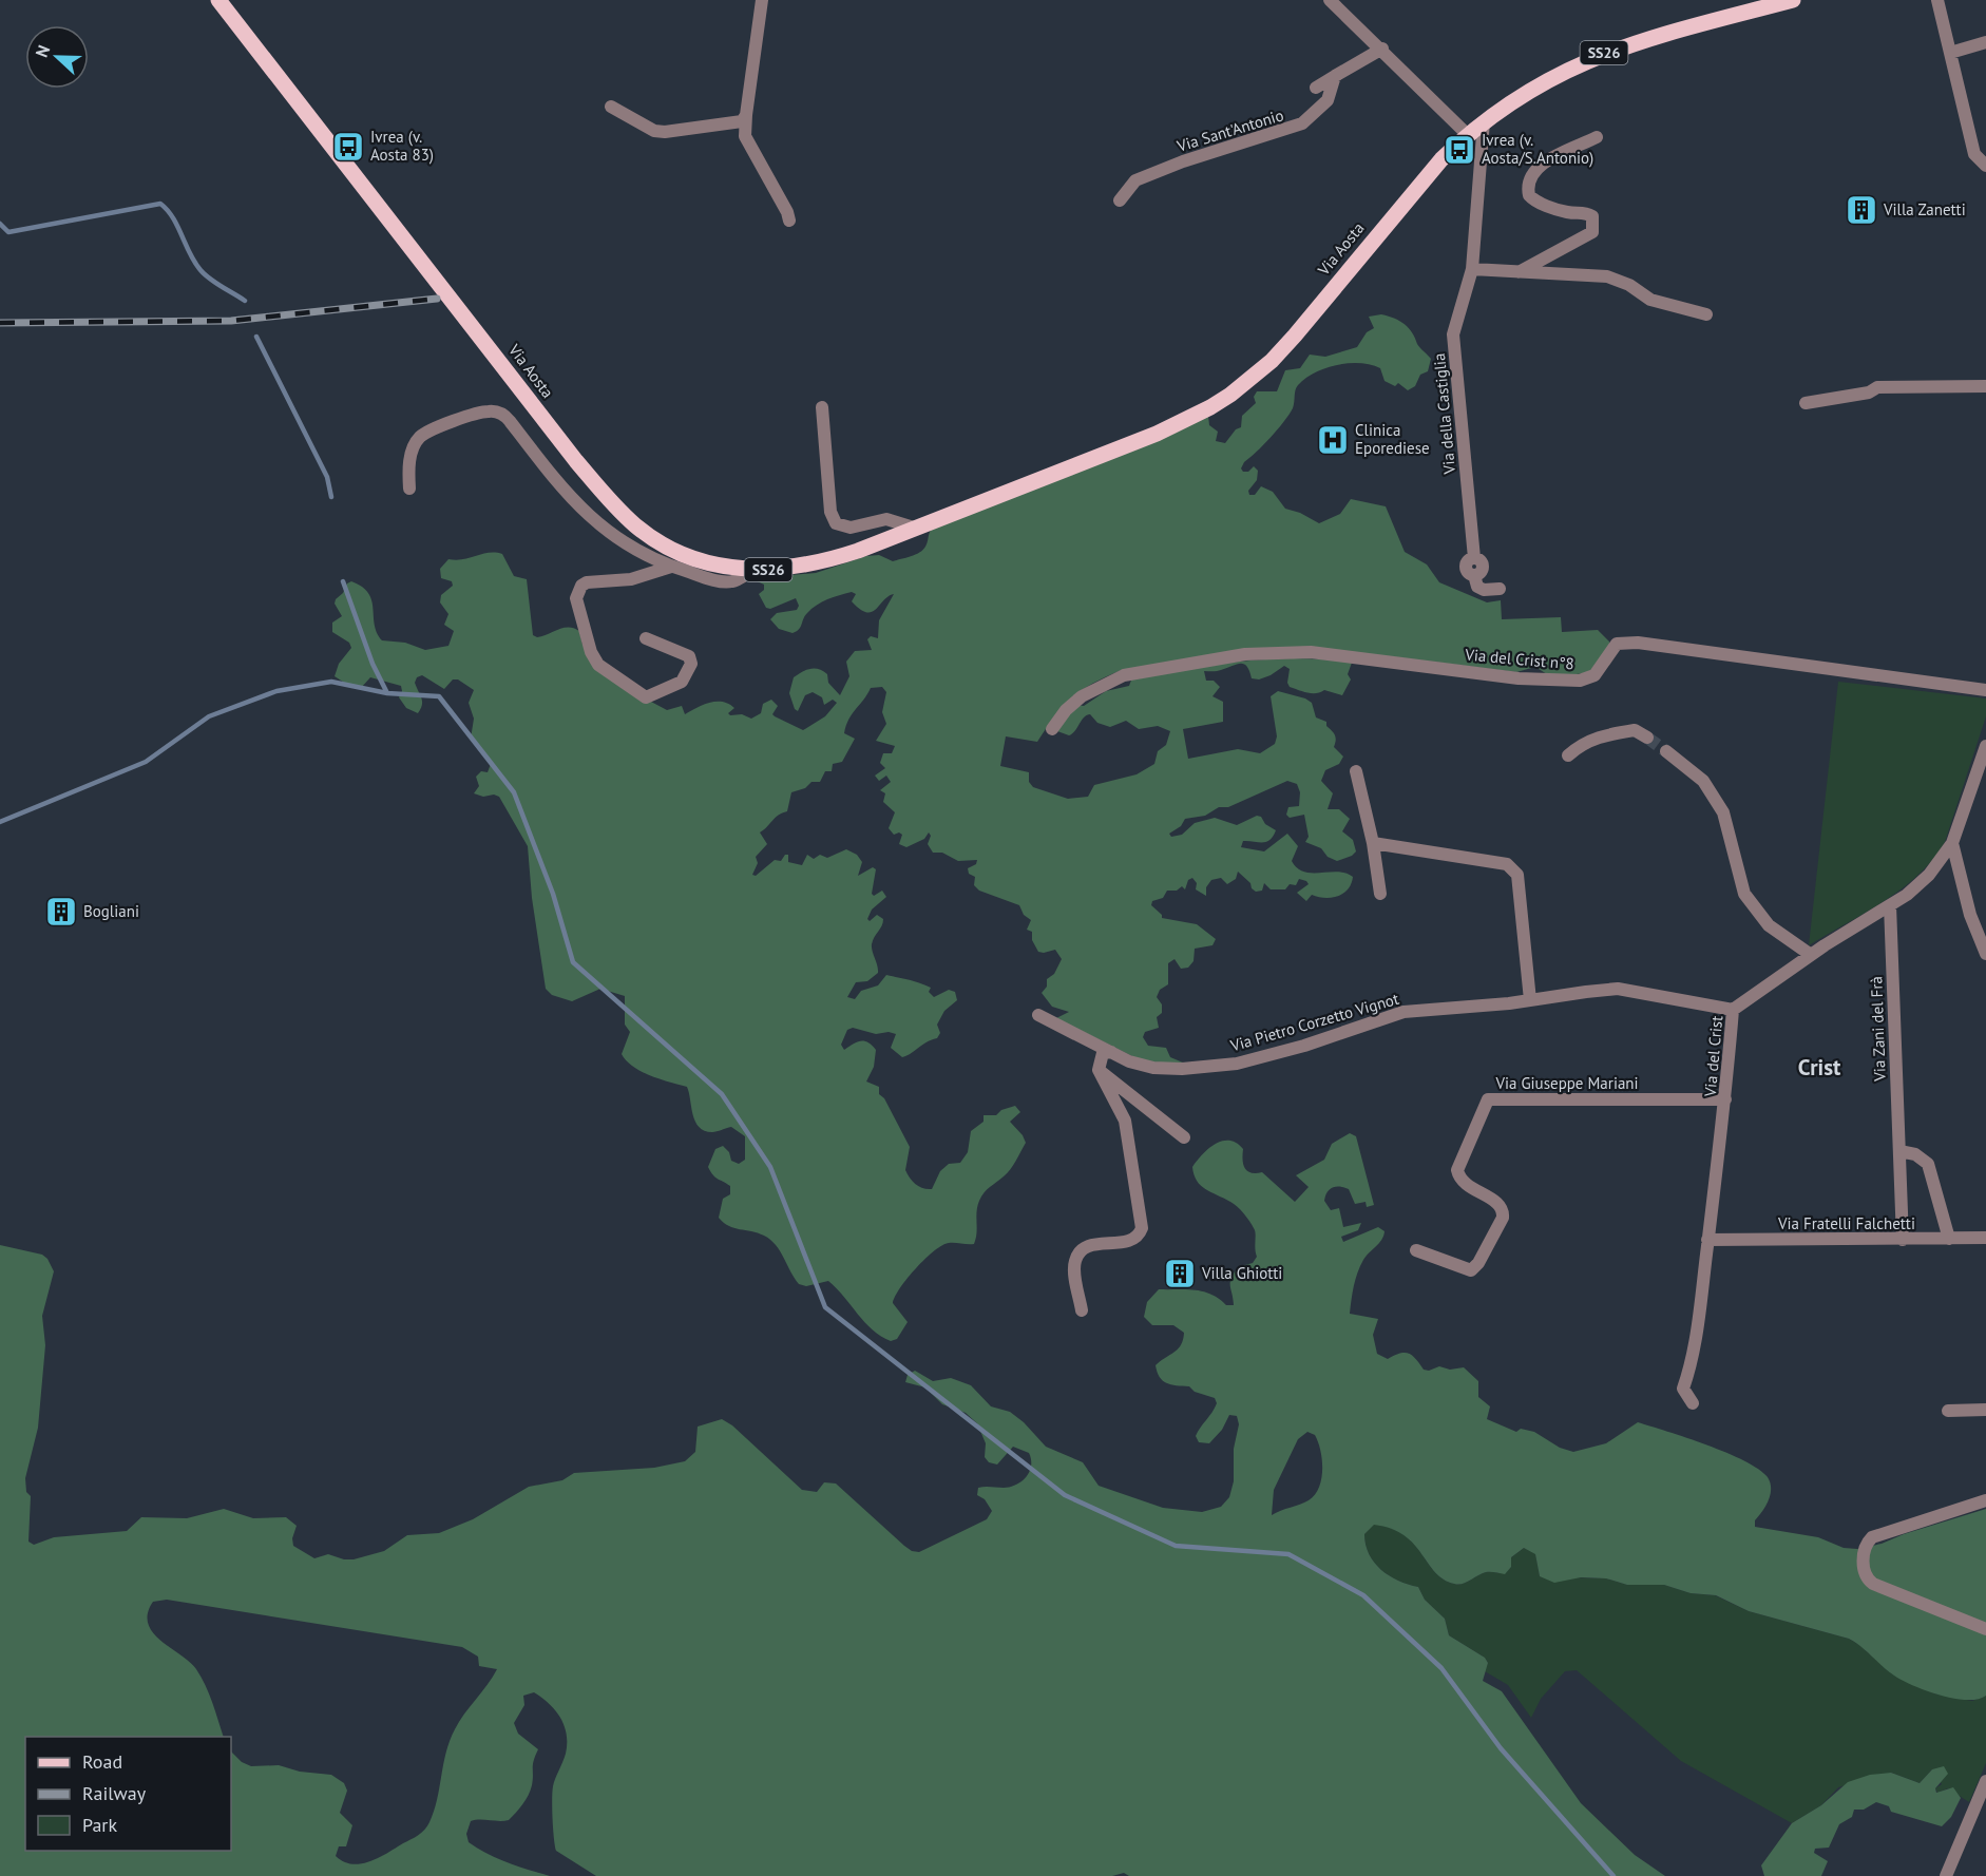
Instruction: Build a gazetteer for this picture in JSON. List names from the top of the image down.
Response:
{
  "streets": {
    "main road": ["SS26", "Via Aosta"],
    "street": [
      "Via Sant'Antonio",
      "Via della Castiglia",
      "Via del Crist n°8",
      "Via Pietro Corzetto Vignot",
      "Via Zani del Frà",
      "Via del Crist",
      "Via Giuseppe Mariani",
      "Via Fratelli Falchetti"
    ]
  },
  "crossings": [
    ["Via Aosta", "Via della Castiglia"],
    ["Via Pietro Corzetto Vignot", "Via del Crist"],
    ["Via Zani del Frà", "Via del Crist"],
    ["Via Zani del Frà", "Via Fratelli Falchetti"],
    ["Via del Crist", "Via Giuseppe Mariani"],
    ["Via del Crist", "Via Fratelli Falchetti"]
  ],
  "districts": ["Crist"],
  "places": {
    "bus stop": ["Ivrea (v. Aosta 83)", "Ivrea (v. Aosta/S.Antonio)"],
    "building": ["Villa Zanetti", "Bogliani", "Villa Ghiotti"],
    "hospital": ["Clinica Eporediese"]
  },
  "legend": ["Road", "Railway", "Park"],
  "north": "left"
}
